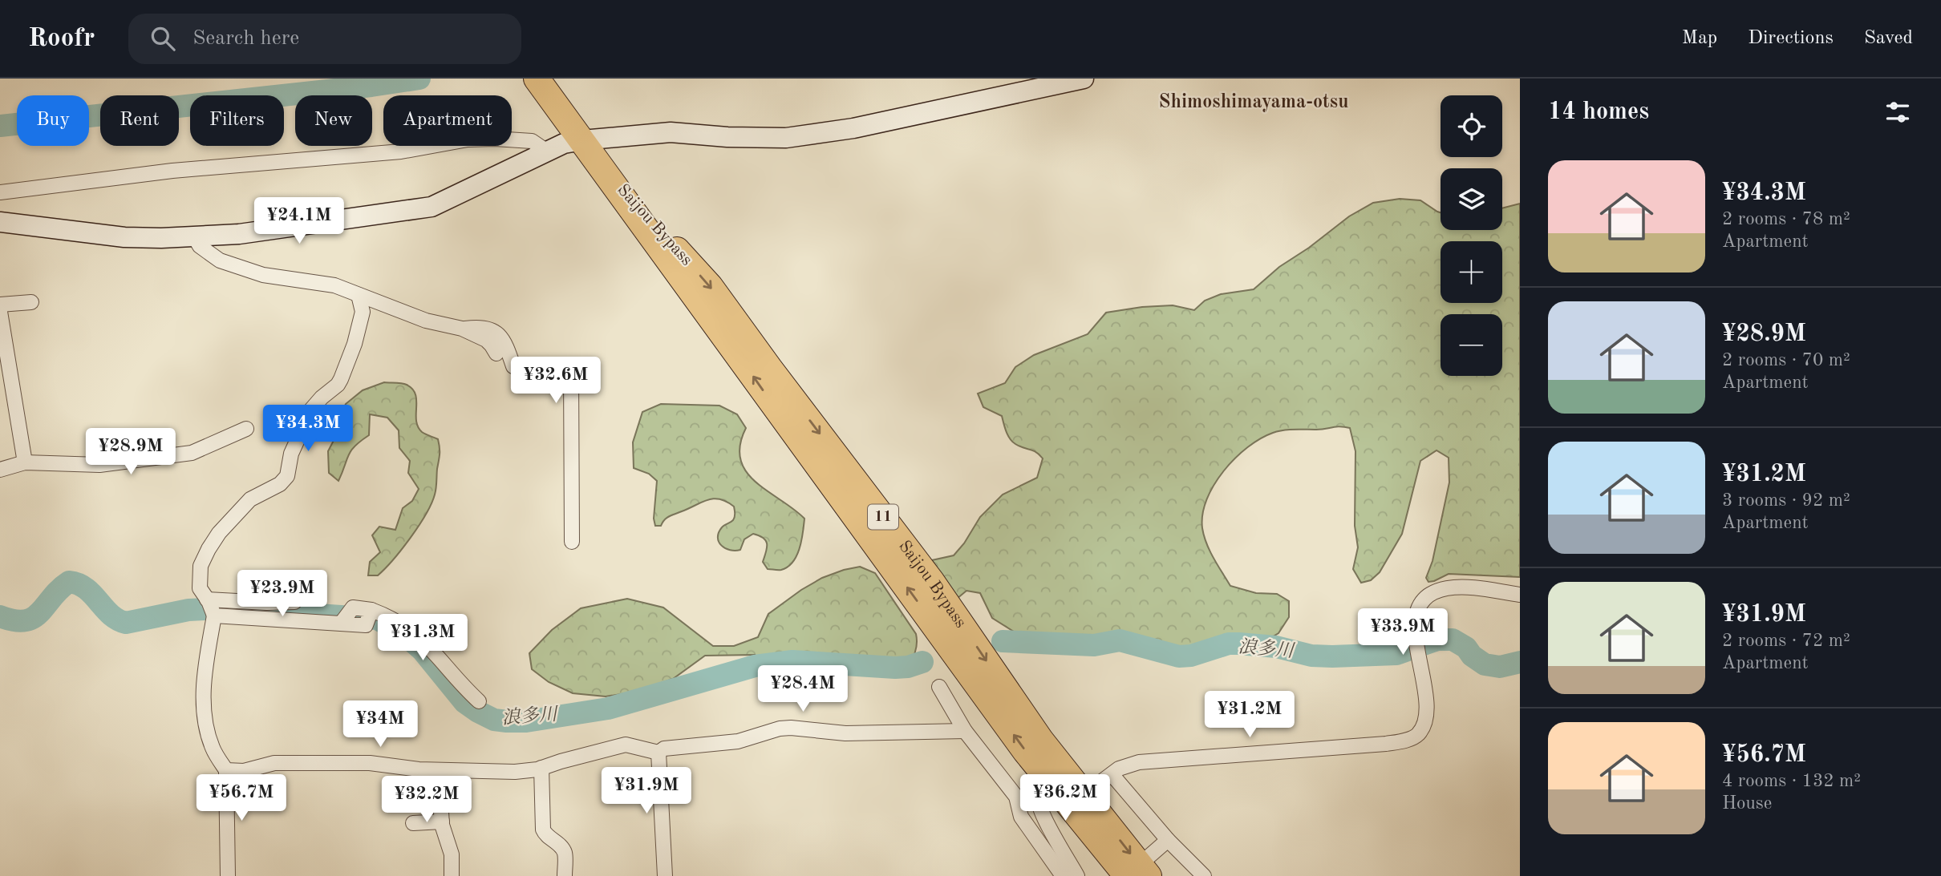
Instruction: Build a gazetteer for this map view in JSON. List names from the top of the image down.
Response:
{
  "streets": {
    "highway": ["Saijou Bypass", "11"]
  },
  "districts": ["Shimoshimayama-otsu"],
  "water": ["浪多川"],
  "page": {
    "header": "Roofr",
    "search": "Search here",
    "nav": ["Map", "Directions", "Saved"],
    "heading": "14 homes",
    "map_buttons": ["+", "−"],
    "chip": [
      "Buy",
      "Rent",
      "Filters",
      "New",
      "Apartment"
    ],
    "list": [
      {
        "name": "¥34.3M",
        "note": "2 rooms · 78 m² · Apartment"
      },
      {
        "name": "¥28.9M",
        "note": "2 rooms · 70 m² · Apartment"
      },
      {
        "name": "¥31.2M",
        "note": "3 rooms · 92 m² · Apartment"
      },
      {
        "name": "¥31.9M",
        "note": "2 rooms · 72 m² · Apartment"
      },
      {
        "name": "¥56.7M",
        "note": "4 rooms · 132 m² · House"
      }
    ],
    "price": [
      "¥24.1M",
      "¥32.6M",
      "¥34.3M",
      "¥28.9M",
      "¥23.9M",
      "¥33.9M",
      "¥31.3M",
      "¥28.4M",
      "¥31.2M",
      "¥34M",
      "¥31.9M",
      "¥56.7M",
      "¥36.2M",
      "¥32.2M"
    ]
  }
}
